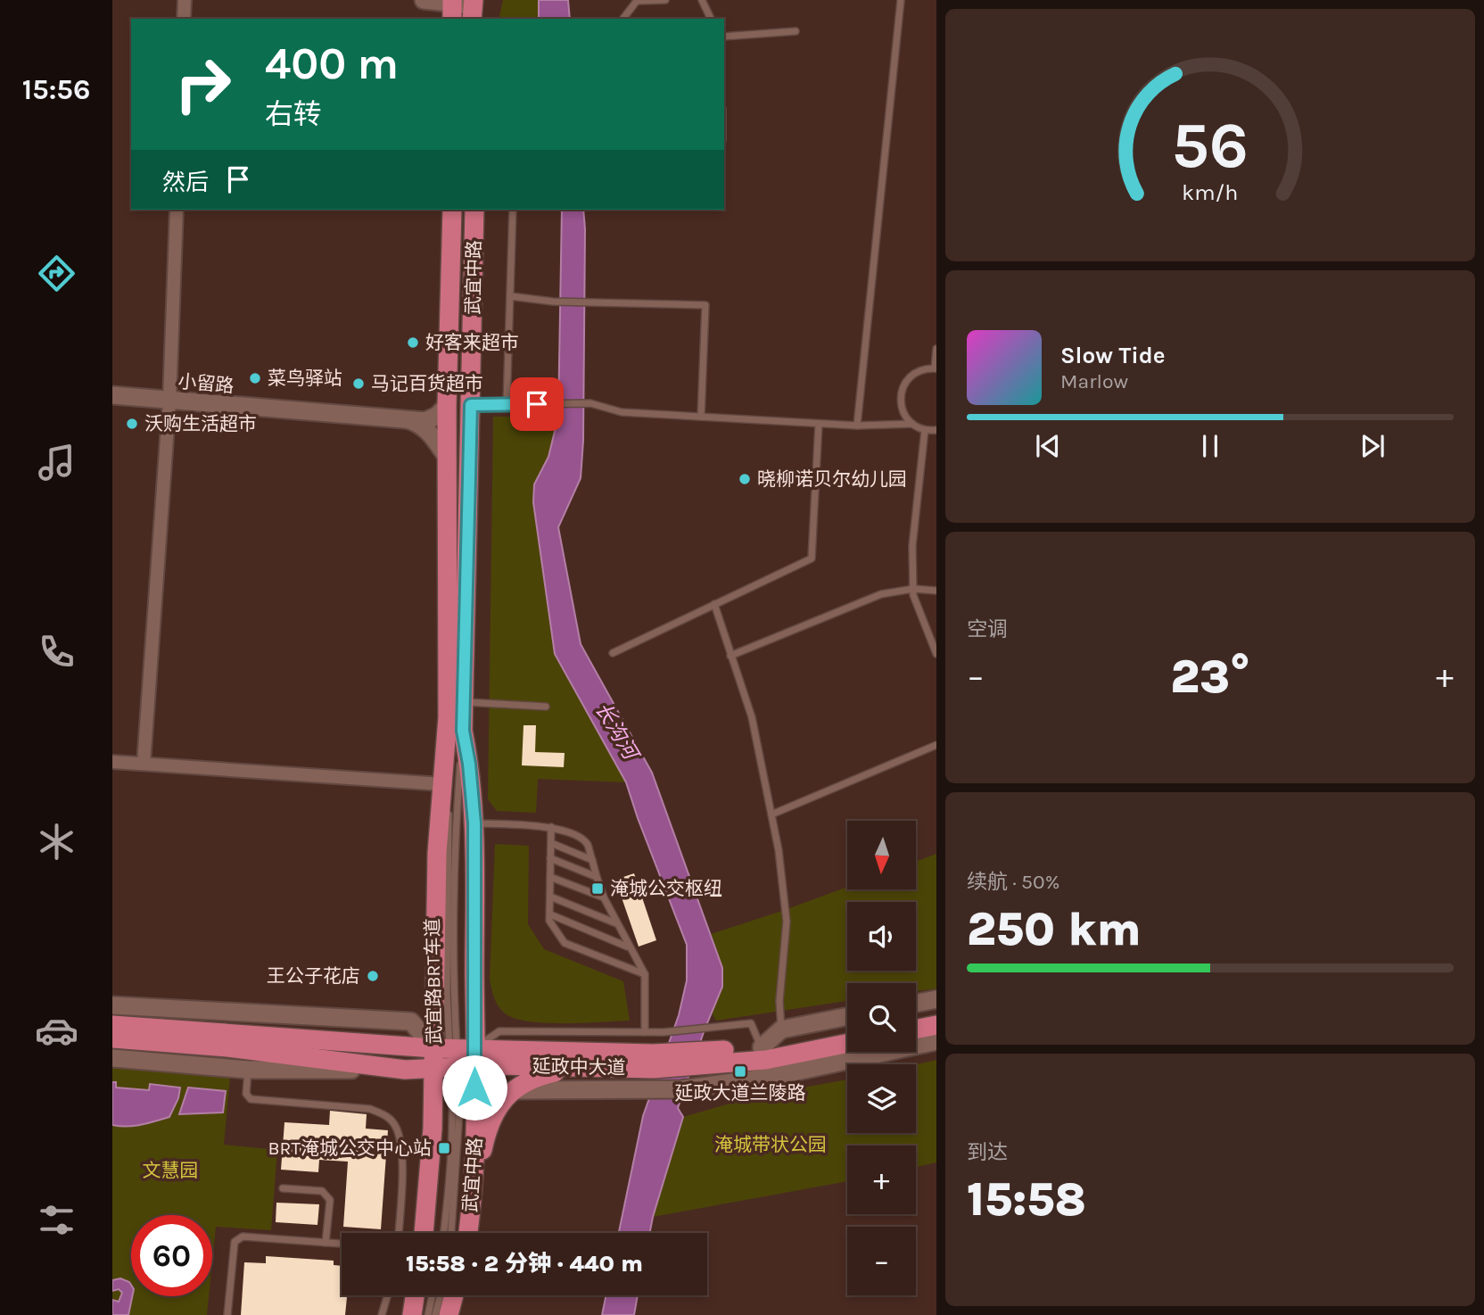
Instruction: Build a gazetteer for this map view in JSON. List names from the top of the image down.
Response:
{
  "streets": {
    "main road": ["武宜中路", "延政中大道"],
    "street": ["小留路"],
    "lane": ["武宜路BRT车道"]
  },
  "crossings": [
    ["武宜中路", "小留路"],
    ["武宜中路", "武宜路BRT车道"],
    ["武宜中路", "延政中大道"],
    ["武宜路BRT车道", "延政中大道"]
  ],
  "water": ["长沟河"],
  "parks": ["淹城带状公园", "文慧园"],
  "places": {
    "other": [
      "好客来超市",
      "菜鸟驿站",
      "马记百货超市",
      "沃购生活超市",
      "晓柳诺贝尔幼儿园",
      "王公子花店"
    ],
    "transit": ["淹城公交枢纽", "延政大道兰陵路", "BRT淹城公交中心站"]
  },
  "north": "bottom",
  "page": {
    "tabs": "15:56",
    "turn": ["400 m", "右转"],
    "then": "然后",
    "song": ["Slow Tide", "Marlow"],
    "tile": [
      "空调",
      ["续航 · 50%", "250 km"],
      ["到达", "15:58"]
    ],
    "heat": ["−", "23°", "+"],
    "map_buttons": ["+", "−"],
    "limit": "60",
    "trip": "15:58 · 2 分钟 · 440 m",
    "gauge": ["56", "km/h"]
  }
}
